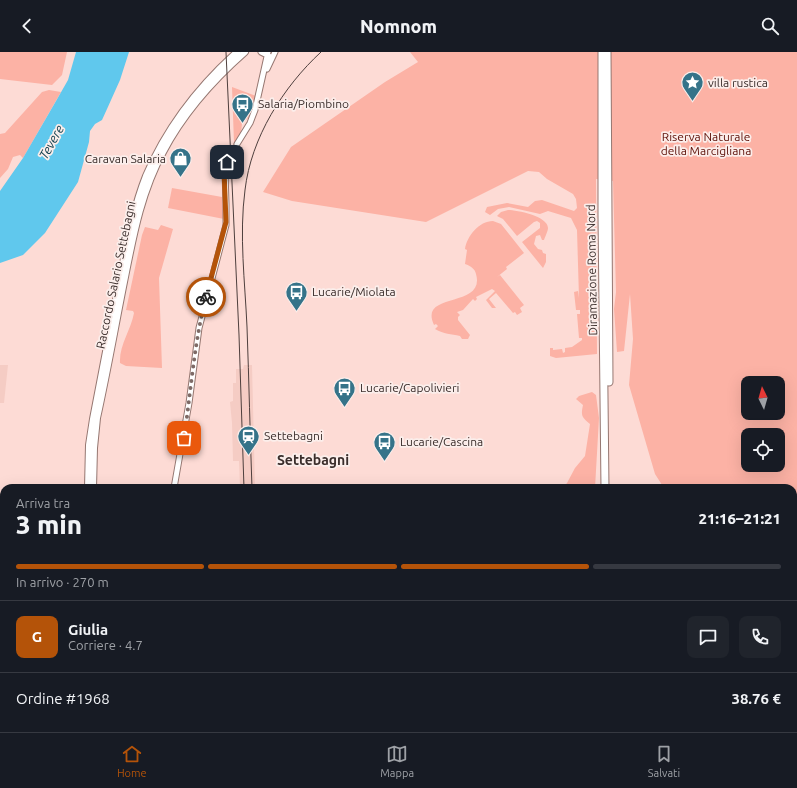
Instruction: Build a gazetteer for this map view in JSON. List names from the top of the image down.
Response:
{
  "streets": {
    "highway": ["Diramazione Roma Nord"],
    "main road": ["Raccordo Salario Settebagni"]
  },
  "districts": ["Settebagni"],
  "water": ["Tevere"],
  "parks": ["Riserva Naturale della Marcigliana"],
  "places": {
    "place": ["villa rustica"],
    "bus stop": [
      "Salaria/Piombino",
      "Lucarie/Miolata",
      "Lucarie/Capolivieri",
      "Lucarie/Cascina"
    ],
    "shop": ["Caravan Salaria"],
    "station": ["Settebagni"]
  },
  "north": "top",
  "page": {
    "header": "Nomnom",
    "heading": ["3 min", "Arriva tra", "21:16–21:21"],
    "panel": [
      "Giulia",
      "Corriere · 4.7",
      "Ordine #1968",
      "38.76 €"
    ],
    "bar": "In arrivo · 270 m",
    "round": "G",
    "tabs": ["Home", "Mappa", "Salvati"]
  }
}
